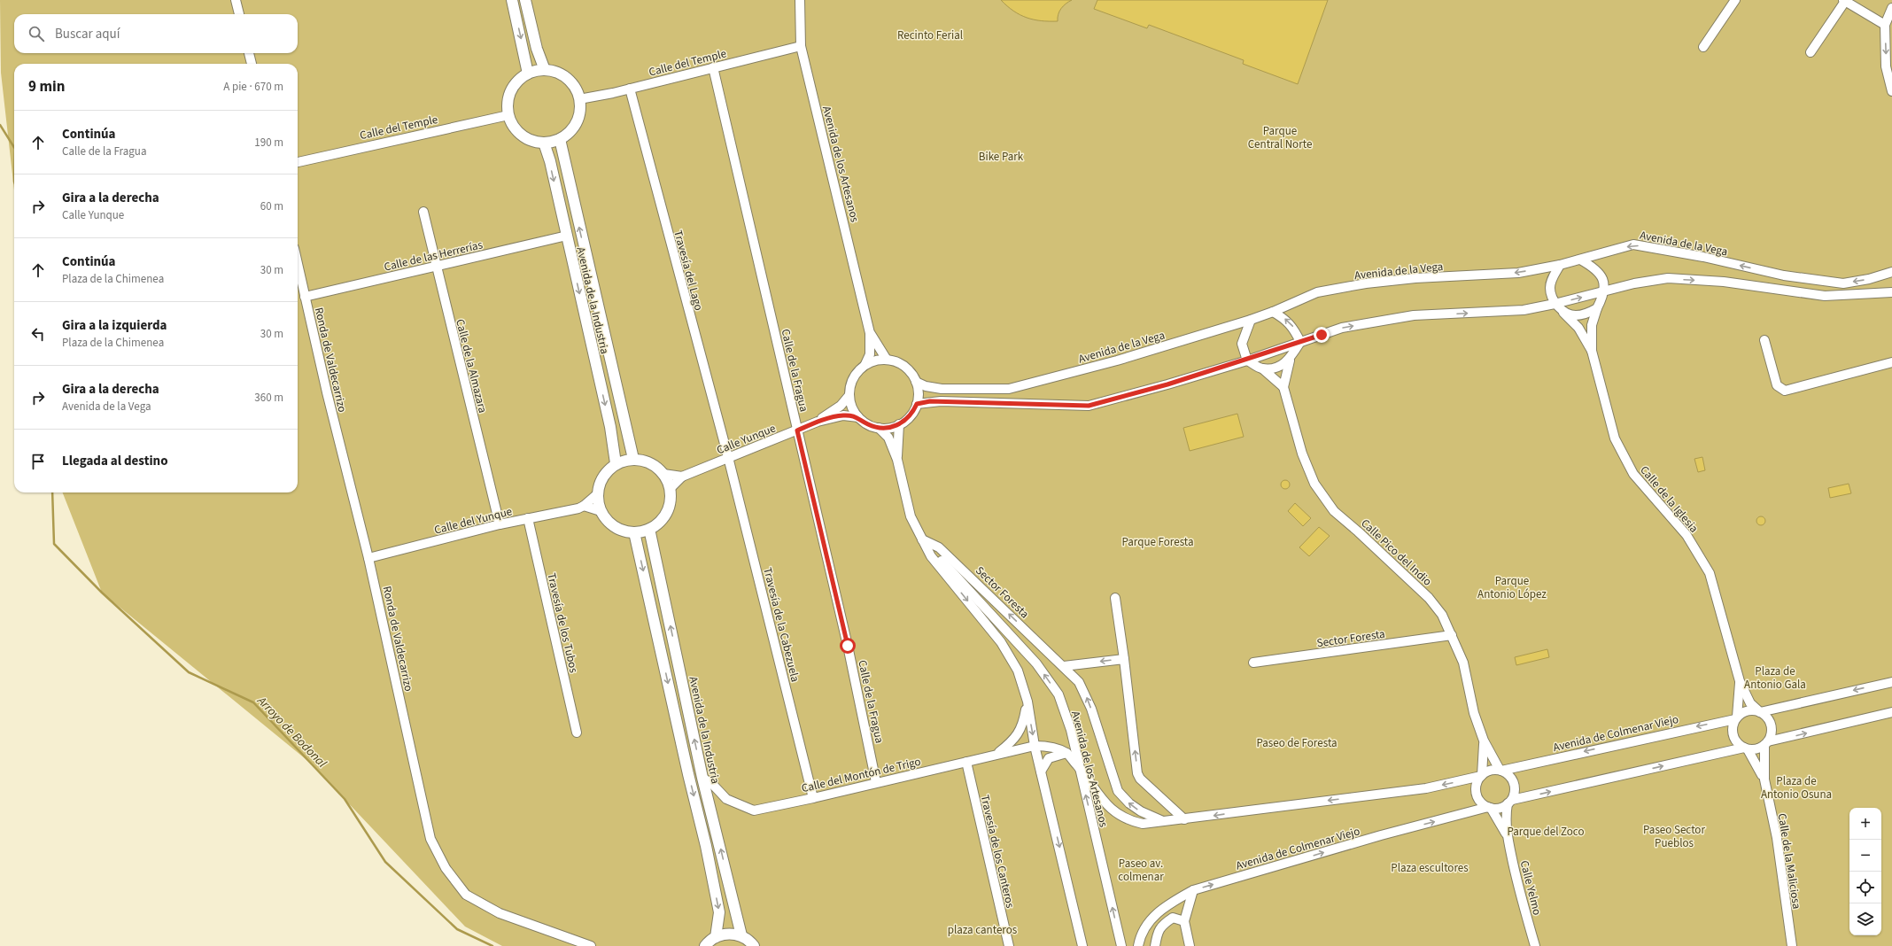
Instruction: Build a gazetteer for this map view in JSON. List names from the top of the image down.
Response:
{
  "streets": {
    "street": [
      "Calle del Temple",
      "Avenida de los Artesanos",
      "Avenida de la Vega",
      "Calle de las Herrerías",
      "Travesía del Lago",
      "Avenida de la Industria",
      "Ronda de Valdecarrizo",
      "Calle de la Almazara",
      "Calle de la Fragua",
      "Calle Yunque",
      "Calle de la Iglesia",
      "Calle del Yunque",
      "Calle Pico del Indio",
      "Sector Foresta",
      "Travesía de los Tubos",
      "Travesía de la Cabezuela",
      "Avenida de Colmenar Viejo",
      "Calle del Montón de Trigo",
      "Travesía de los Canteros",
      "Calle de la Maliciosa",
      "Calle Yelmo"
    ]
  },
  "crossings": [
    ["Calle del Temple", "Avenida de los Artesanos"],
    ["Calle del Temple", "Travesía del Lago"],
    ["Calle del Temple", "Avenida de la Industria"],
    ["Calle del Temple", "Calle de la Fragua"],
    ["Avenida de los Artesanos", "Avenida de la Vega"],
    ["Avenida de los Artesanos", "Calle Yunque"],
    ["Avenida de los Artesanos", "Sector Foresta"],
    ["Avenida de los Artesanos", "Calle del Montón de Trigo"],
    ["Avenida de la Vega", "Calle Yunque"],
    ["Calle de las Herrerías", "Avenida de la Industria"],
    ["Calle de las Herrerías", "Ronda de Valdecarrizo"],
    ["Calle de las Herrerías", "Calle de la Almazara"],
    ["Travesía del Lago", "Calle Yunque"],
    ["Travesía del Lago", "Travesía de la Cabezuela"],
    ["Avenida de la Industria", "Calle Yunque"],
    ["Avenida de la Industria", "Calle del Yunque"],
    ["Avenida de la Industria", "Calle del Montón de Trigo"],
    ["Ronda de Valdecarrizo", "Calle del Yunque"],
    ["Calle de la Almazara", "Calle del Yunque"],
    ["Calle de la Fragua", "Calle Yunque"],
    ["Calle de la Fragua", "Calle del Montón de Trigo"],
    ["Calle Yunque", "Calle del Yunque"],
    ["Calle Yunque", "Travesía de la Cabezuela"],
    ["Calle de la Iglesia", "Avenida de Colmenar Viejo"],
    ["Calle de la Iglesia", "Calle de la Maliciosa"],
    ["Calle del Yunque", "Travesía de los Tubos"],
    ["Calle Pico del Indio", "Sector Foresta"],
    ["Calle Pico del Indio", "Avenida de Colmenar Viejo"],
    ["Travesía de la Cabezuela", "Calle del Montón de Trigo"],
    ["Avenida de Colmenar Viejo", "Calle de la Maliciosa"],
    ["Calle del Montón de Trigo", "Travesía de los Canteros"]
  ],
  "one_way": ["Sector Foresta"],
  "water": ["Arroyo de Bodonal"],
  "parks": [
    "Recinto Ferial",
    "Parque Central Norte",
    "Bike Park",
    "Parque Foresta",
    "Parque Antonio López",
    "Plaza de Antonio Gala",
    "Paseo de Foresta",
    "Plaza de Antonio Osuna",
    "Paseo Sector Pueblos",
    "Parque del Zoco",
    "Paseo av. colmenar",
    "Plaza escultores",
    "plaza canteros"
  ],
  "page": {
    "search": "Buscar aquí",
    "heading": ["9 min", "A pie · 670 m"],
    "list": [
      ["Continúa", "Calle de la Fragua", "190 m"],
      ["Gira a la derecha", "Calle Yunque", "60 m"],
      ["Continúa", "Plaza de la Chimenea", "30 m"],
      ["Gira a la izquierda", "Plaza de la Chimenea", "30 m"],
      ["Gira a la derecha", "Avenida de la Vega", "360 m"],
      "Llegada al destino"
    ],
    "map_buttons": ["+", "−"]
  }
}
